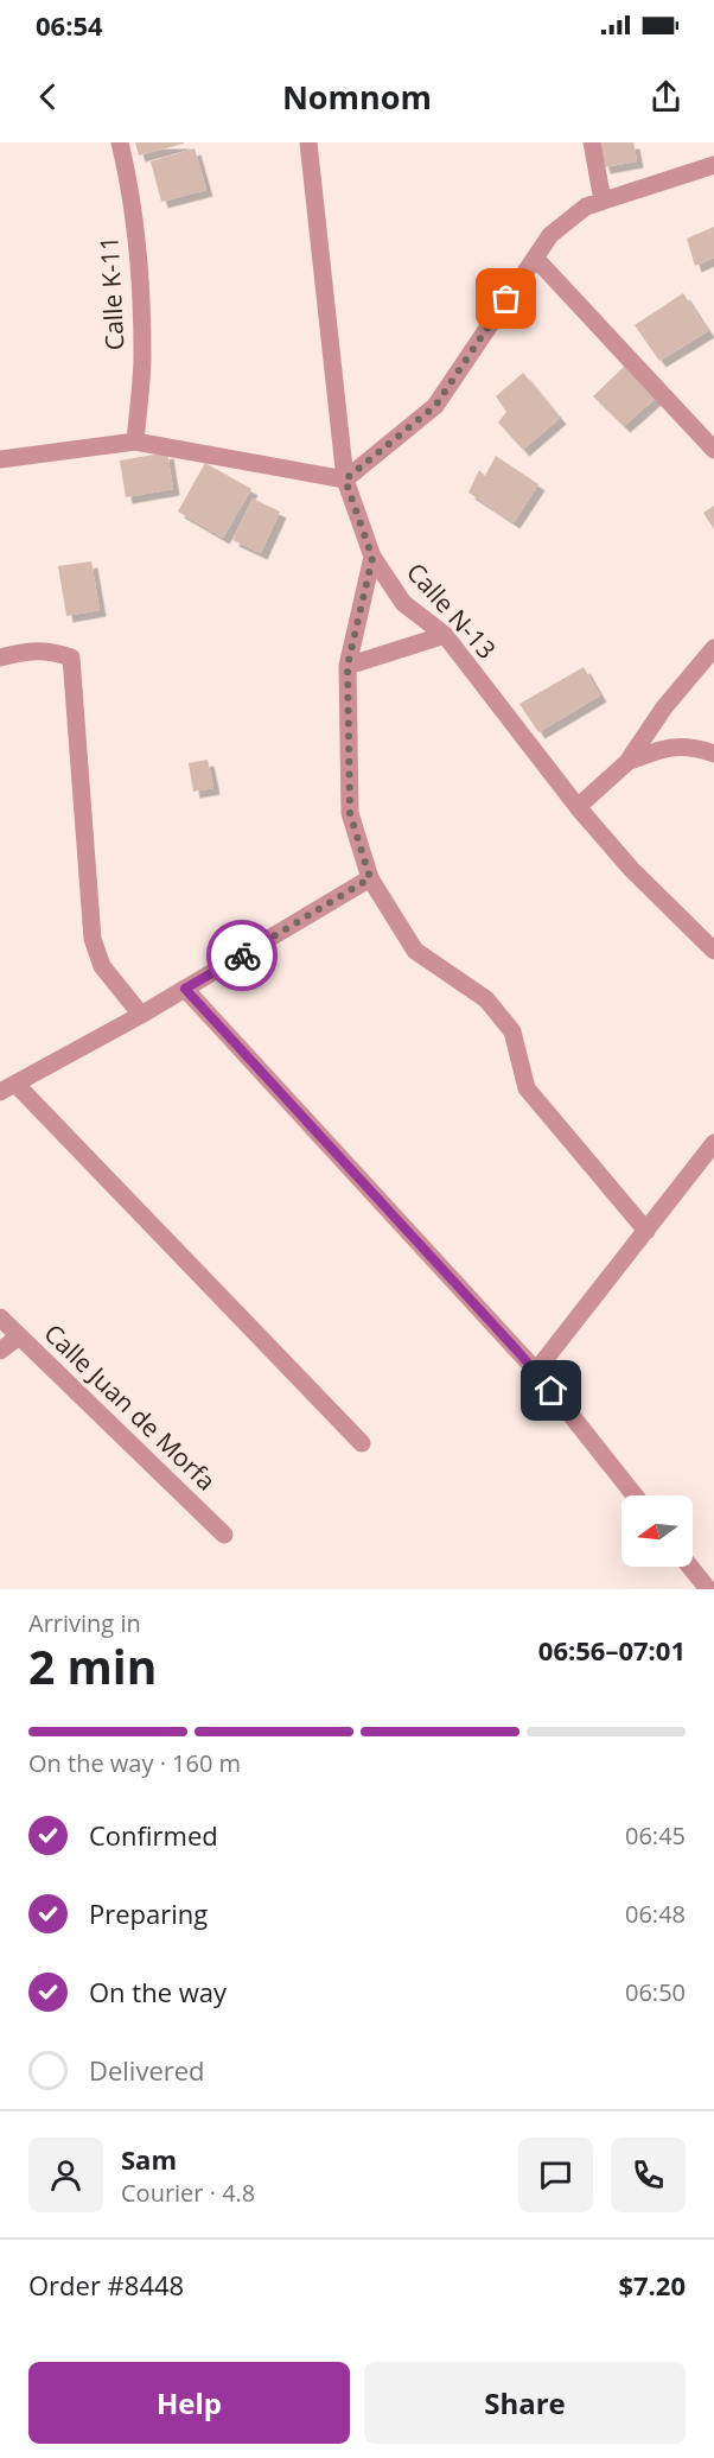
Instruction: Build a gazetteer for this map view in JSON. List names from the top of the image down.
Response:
{
  "streets": {
    "street": ["Calle K-11", "Calle N-13", "Calle Juan de Morfa"]
  },
  "north": "left",
  "page": {
    "status": "06:54",
    "header": "Nomnom",
    "heading": ["2 min", "Arriving in", "06:56–07:01"],
    "panel": [
      "Sam",
      "Courier · 4.8",
      "Order #8448",
      "$7.20"
    ],
    "bar": "On the way · 160 m",
    "list": [
      ["Confirmed", "06:45"],
      ["Preparing", "06:48"],
      ["On the way", "06:50"],
      "Delivered"
    ],
    "buttons": ["Help", "Share"]
  }
}
